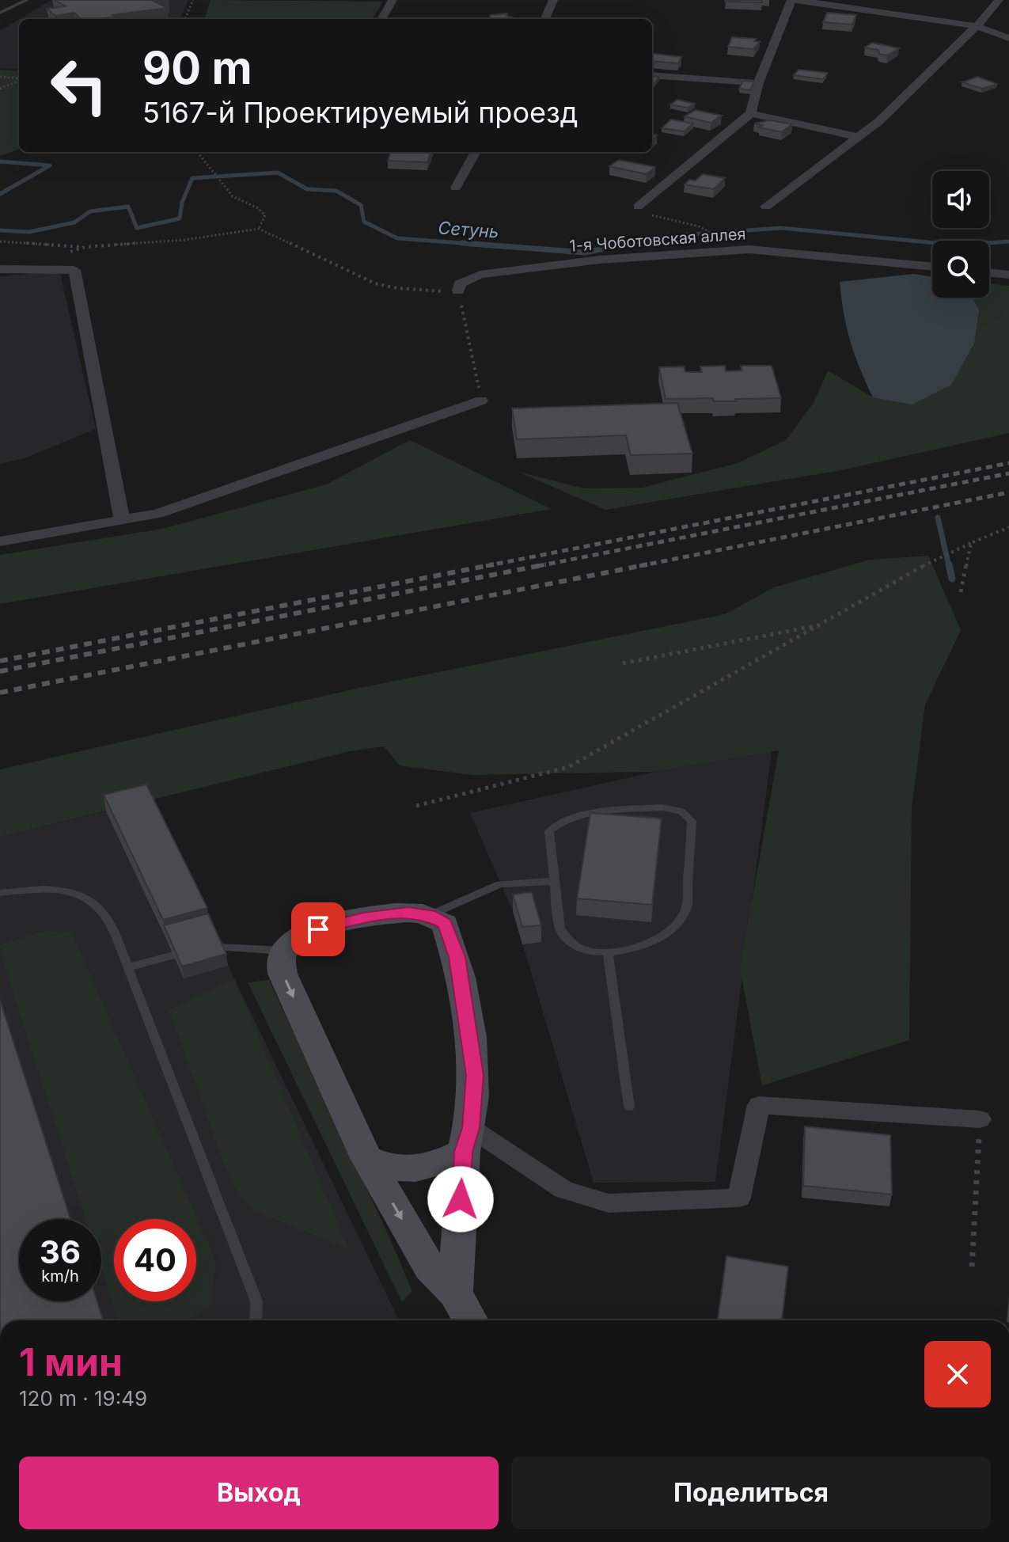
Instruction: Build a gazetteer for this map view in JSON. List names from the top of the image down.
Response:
{
  "streets": {
    "street": ["1-я Чоботовская аллея"]
  },
  "water": ["Сетунь"],
  "page": {
    "turn": ["90 m", "5167-й Проектируемый проезд"],
    "speed": "36 km/h",
    "limit": "40",
    "heading": ["1 мин", "120 m · 19:49"],
    "buttons": ["Выход", "Поделиться"]
  }
}
